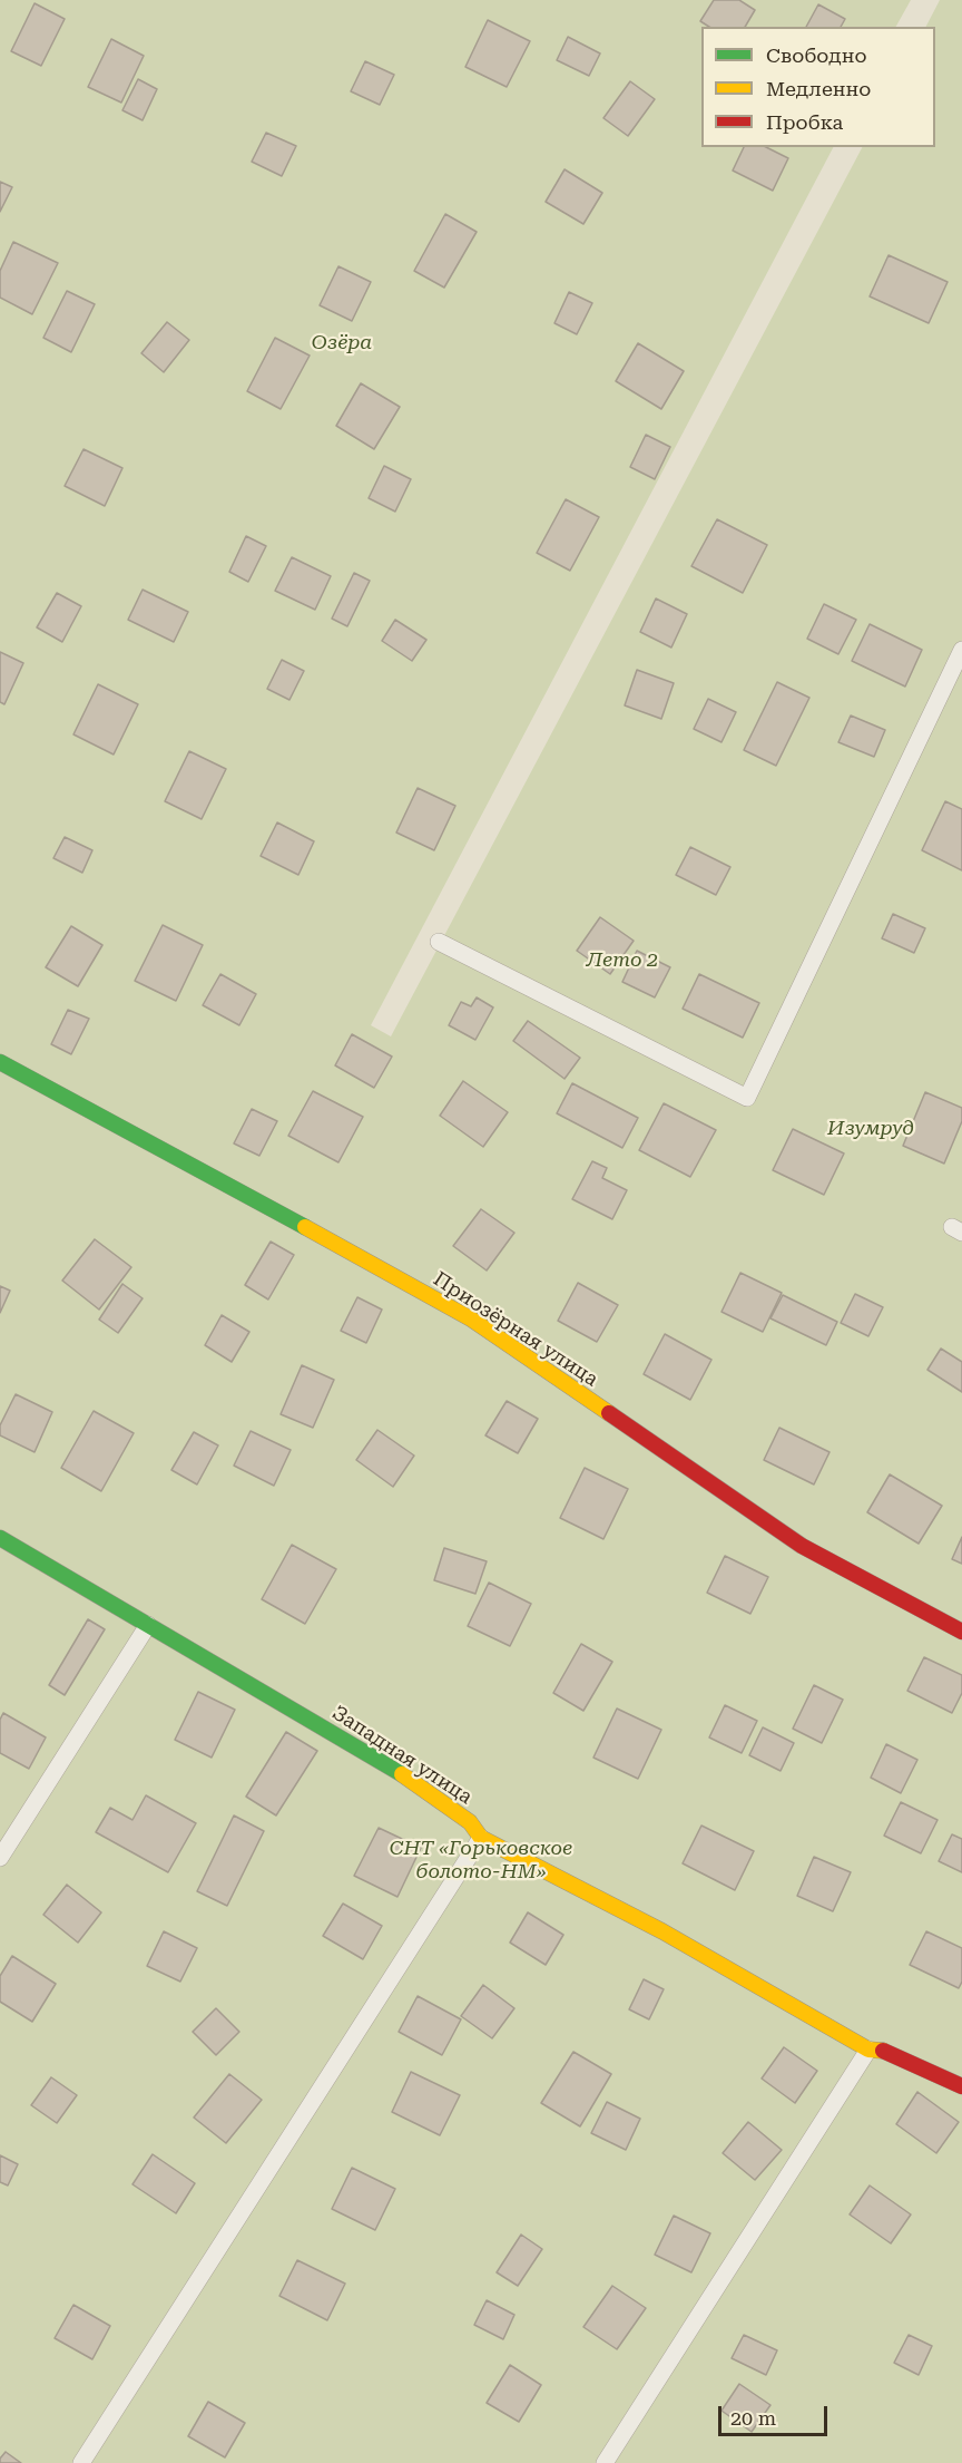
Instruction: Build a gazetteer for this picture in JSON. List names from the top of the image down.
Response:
{
  "streets": {
    "street": ["Приозёрная улица", "Западная улица"]
  },
  "parks": [
    "Озёра",
    "Лето 2",
    "Изумруд",
    "СНТ «Горьковское болото-НМ»"
  ],
  "legend": ["Свободно", "Медленно", "Пробка"],
  "scale_bar": "20 m"
}
